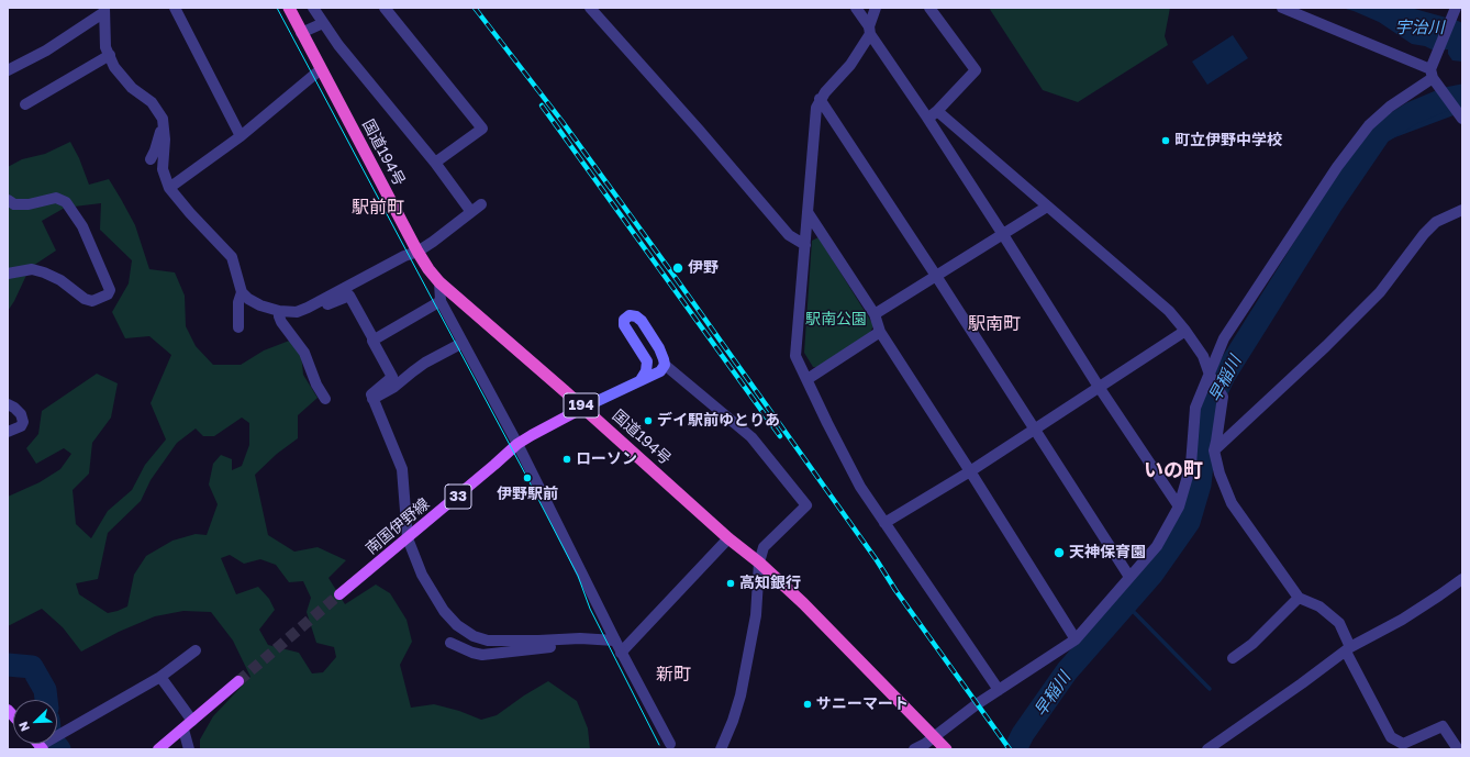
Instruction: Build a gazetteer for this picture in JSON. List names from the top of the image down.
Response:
{
  "streets": {
    "highway": ["国道194号", "194"],
    "main road": ["33", "南国伊野線"]
  },
  "crossings": [
    ["国道194号", "南国伊野線"]
  ],
  "districts": [
    "駅前町",
    "駅南町",
    "いの町",
    "新町"
  ],
  "water": ["宇治川", "早稲川"],
  "parks": ["駅南公園"],
  "places": [
    "町立伊野中学校",
    "伊野",
    "デイ駅前ゆとりあ",
    "ローソン",
    "伊野駅前",
    "天神保育園",
    "高知銀行",
    "サニーマート"
  ],
  "north": "bottom left"
}
